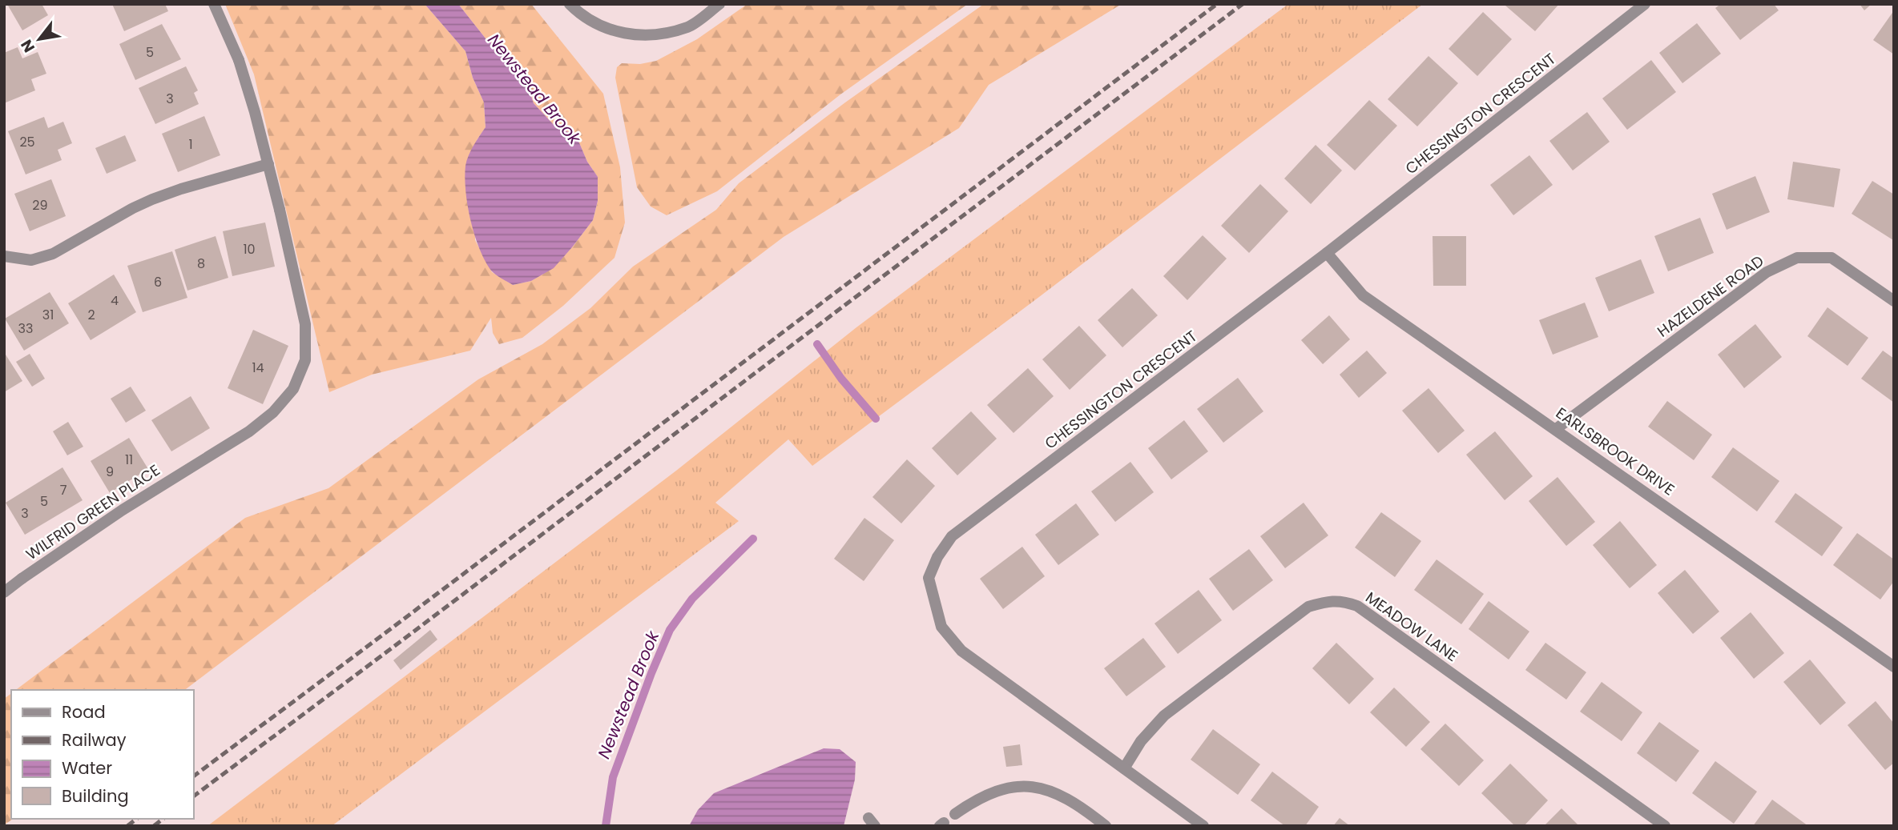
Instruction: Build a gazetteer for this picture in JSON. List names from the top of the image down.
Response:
{
  "streets": {
    "street": [
      "CHESSINGTON CRESCENT",
      "HAZELDENE ROAD",
      "EARLSBROOK DRIVE",
      "WILFRID GREEN PLACE",
      "MEADOW LANE"
    ]
  },
  "crossings": [
    ["CHESSINGTON CRESCENT", "EARLSBROOK DRIVE"],
    ["CHESSINGTON CRESCENT", "MEADOW LANE"],
    ["HAZELDENE ROAD", "EARLSBROOK DRIVE"]
  ],
  "water": ["Newstead Brook"],
  "house_numbers": [
    "5",
    "3",
    "25",
    "1",
    "29",
    "10",
    "8",
    "6",
    "4",
    "31",
    "2",
    "33",
    "14",
    "11",
    "9",
    "7",
    "5",
    "3"
  ],
  "legend": [
    "Road",
    "Railway",
    "Water",
    "Building"
  ],
  "north": "bottom left"
}
